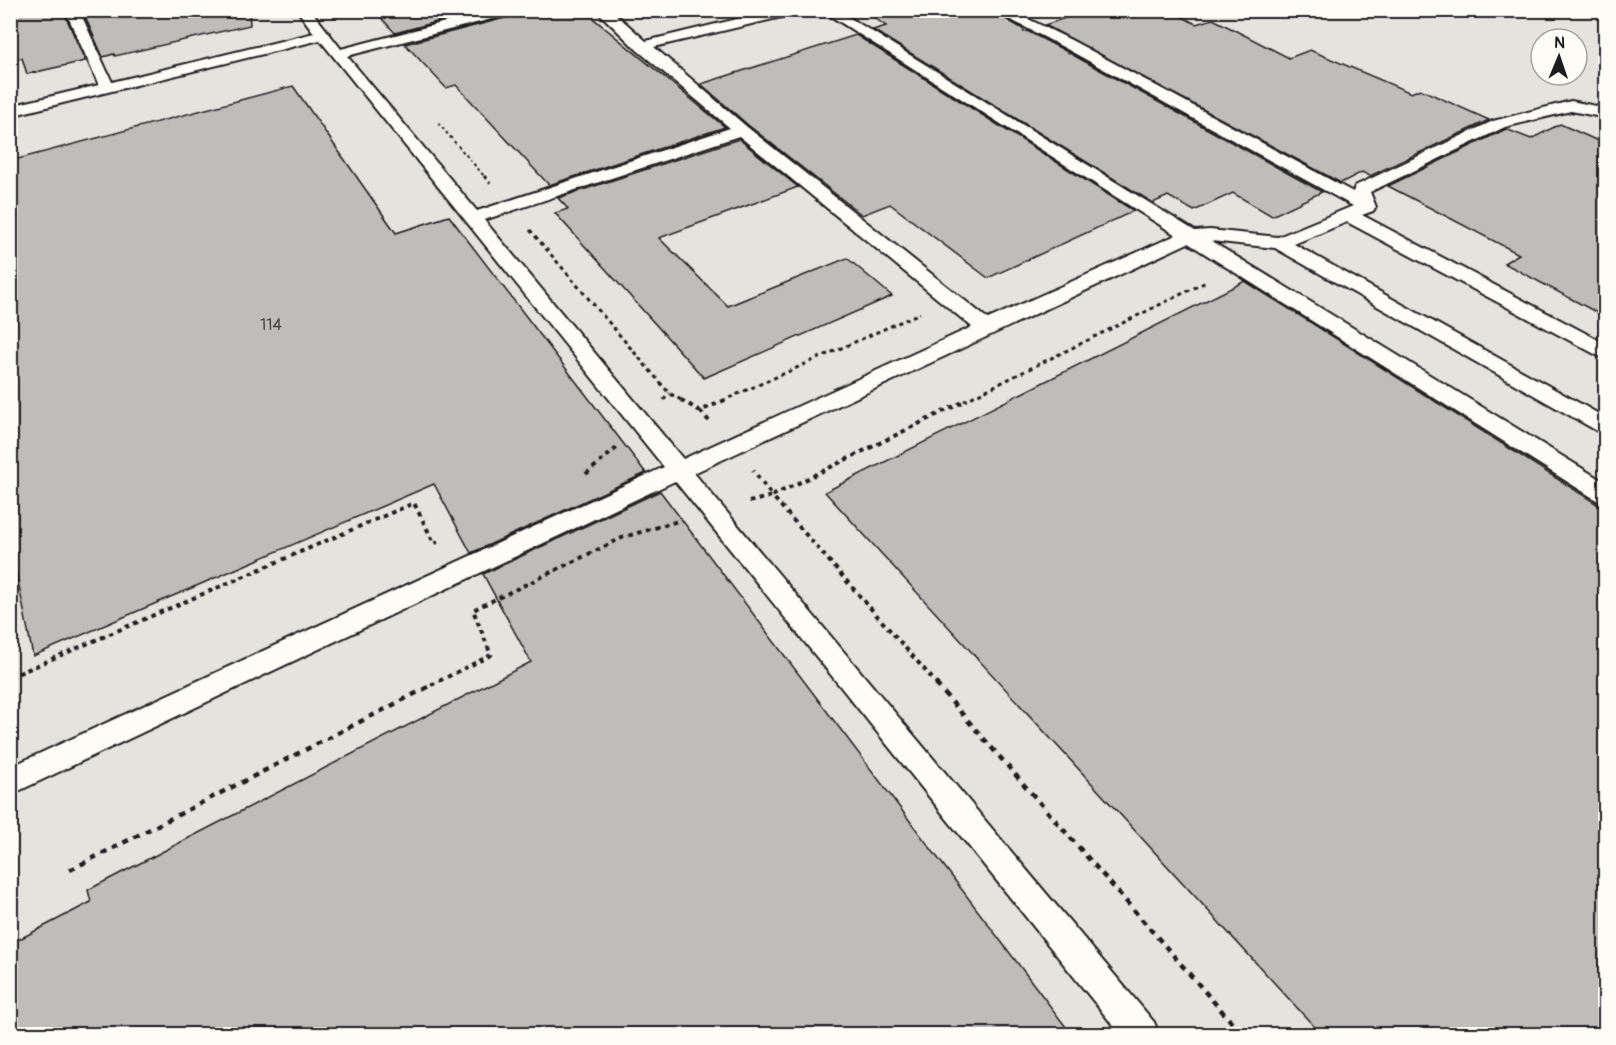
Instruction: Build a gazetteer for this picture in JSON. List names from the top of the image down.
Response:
{
  "house_numbers": ["114"],
  "north": "top"
}
